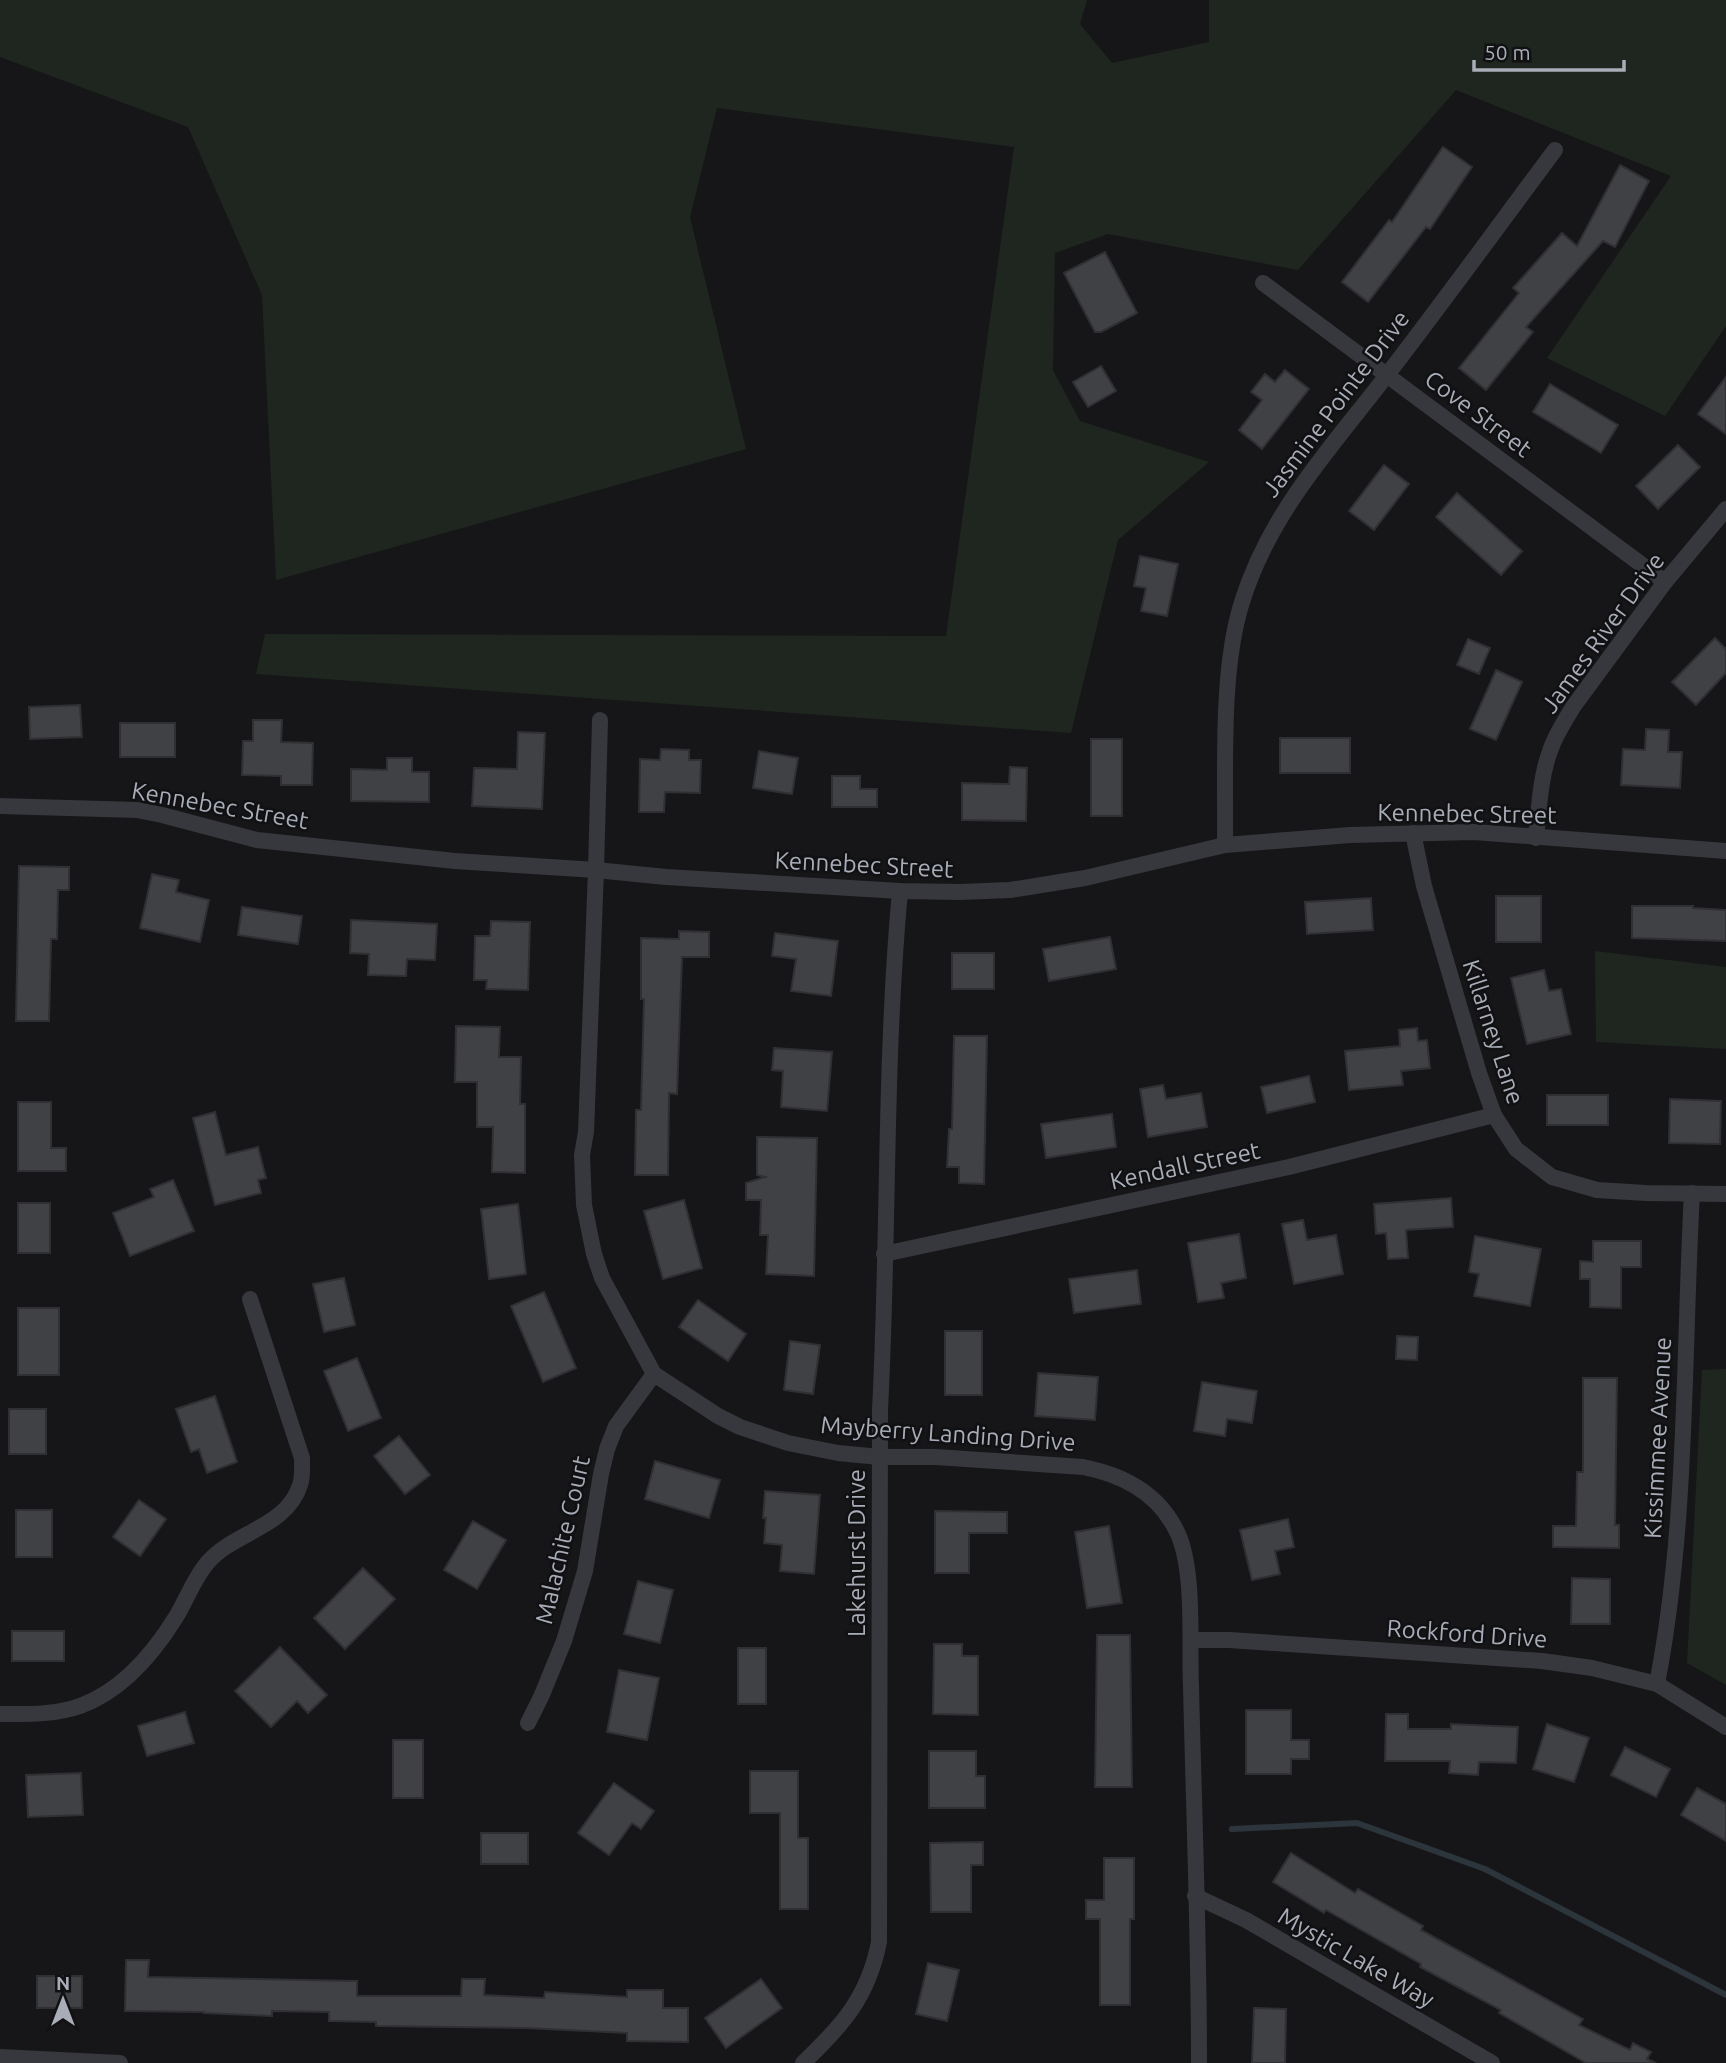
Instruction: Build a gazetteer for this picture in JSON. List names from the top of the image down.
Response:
{
  "streets": {
    "street": [
      "Jasmine Pointe Drive",
      "Cove Street",
      "James River Drive",
      "Kennebec Street",
      "Killarney Lane",
      "Kendall Street",
      "Mayberry Landing Drive",
      "Kissimmee Avenue",
      "Malachite Court",
      "Lakehurst Drive",
      "Rockford Drive",
      "Mystic Lake Way"
    ]
  },
  "crossings": [
    ["Jasmine Pointe Drive", "Cove Street"],
    ["Jasmine Pointe Drive", "Kennebec Street"],
    ["Cove Street", "James River Drive"],
    ["James River Drive", "Kennebec Street"],
    ["Kennebec Street", "Killarney Lane"],
    ["Kennebec Street", "Mayberry Landing Drive"],
    ["Kennebec Street", "Lakehurst Drive"],
    ["Killarney Lane", "Kendall Street"],
    ["Killarney Lane", "Kissimmee Avenue"],
    ["Kendall Street", "Lakehurst Drive"],
    ["Mayberry Landing Drive", "Malachite Court"],
    ["Mayberry Landing Drive", "Lakehurst Drive"],
    ["Mayberry Landing Drive", "Rockford Drive"],
    ["Mayberry Landing Drive", "Mystic Lake Way"],
    ["Kissimmee Avenue", "Rockford Drive"]
  ],
  "scale_bar": "50 m",
  "north": "top"
}
